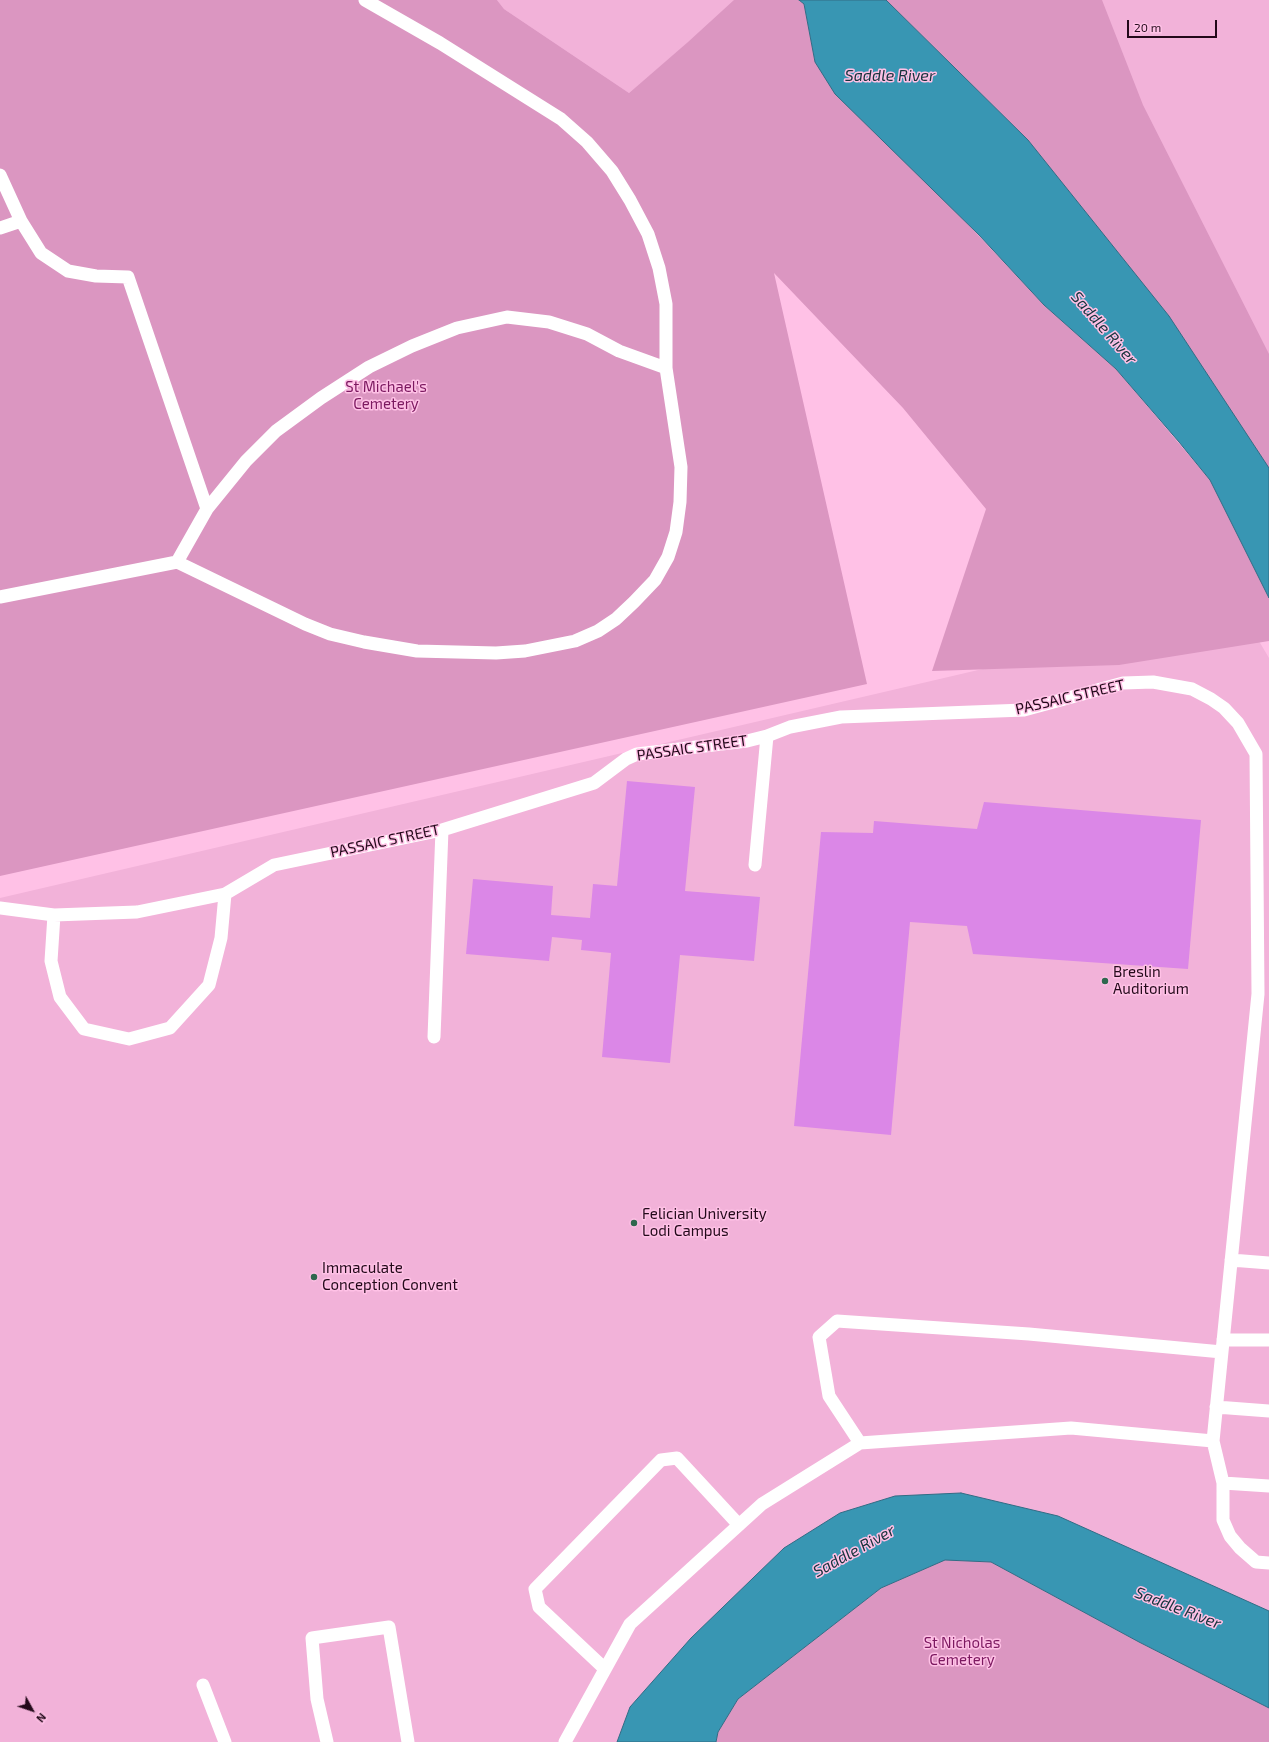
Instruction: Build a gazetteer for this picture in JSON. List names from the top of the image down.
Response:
{
  "streets": {
    "lane": ["PASSAIC STREET"]
  },
  "water": ["Saddle River"],
  "parks": ["St Michael's Cemetery", "St Nicholas Cemetery"],
  "places": ["Breslin Auditorium", "Felician University Lodi Campus", "Immaculate Conception Convent"],
  "scale_bar": "20 m",
  "north": "bottom right"
}
